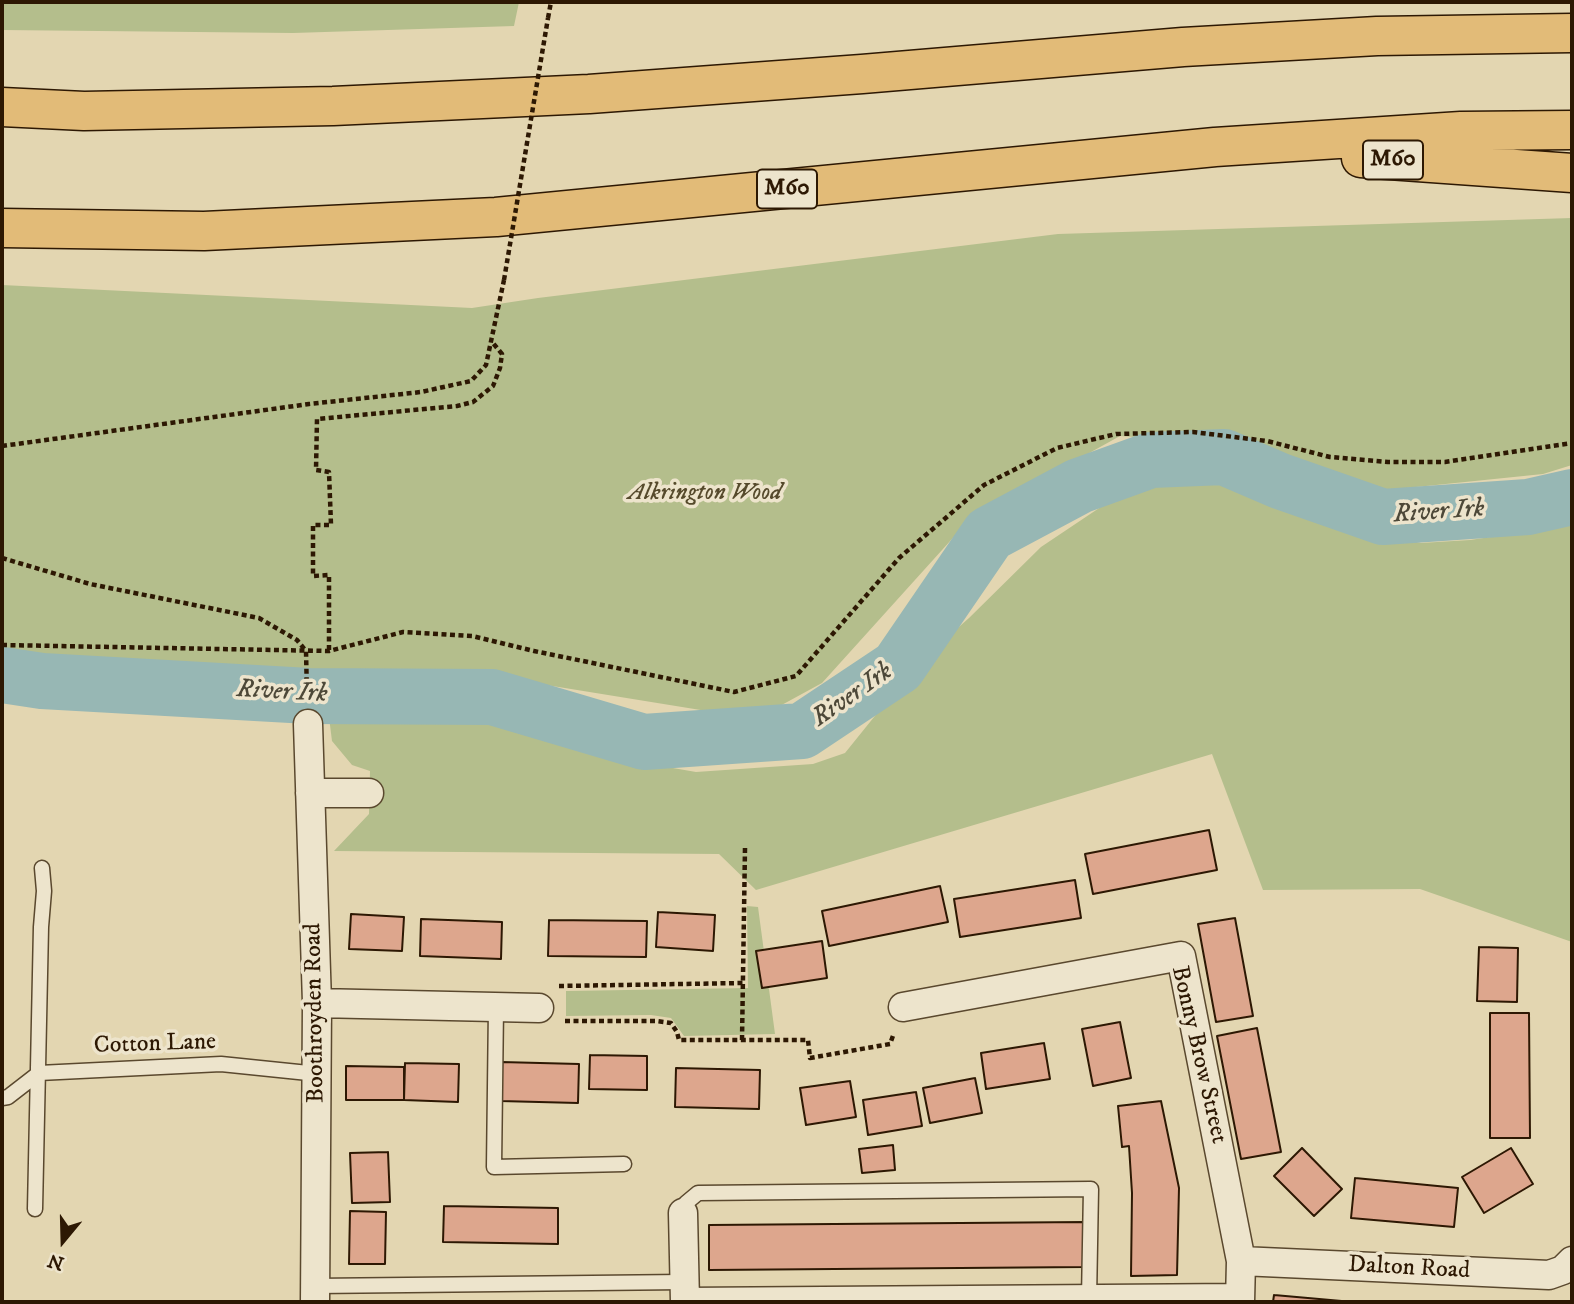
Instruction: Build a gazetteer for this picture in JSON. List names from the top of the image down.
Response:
{
  "streets": {
    "highway": ["M60"],
    "street": ["Boothroyden Road", "Bonny Brow Street", "Dalton Road"],
    "lane": ["Cotton Lane"]
  },
  "crossings": [
    ["Boothroyden Road", "Cotton Lane"],
    ["Bonny Brow Street", "Dalton Road"]
  ],
  "water": ["River Irk"],
  "parks": ["Alkrington Wood"],
  "north": "bottom"
}
